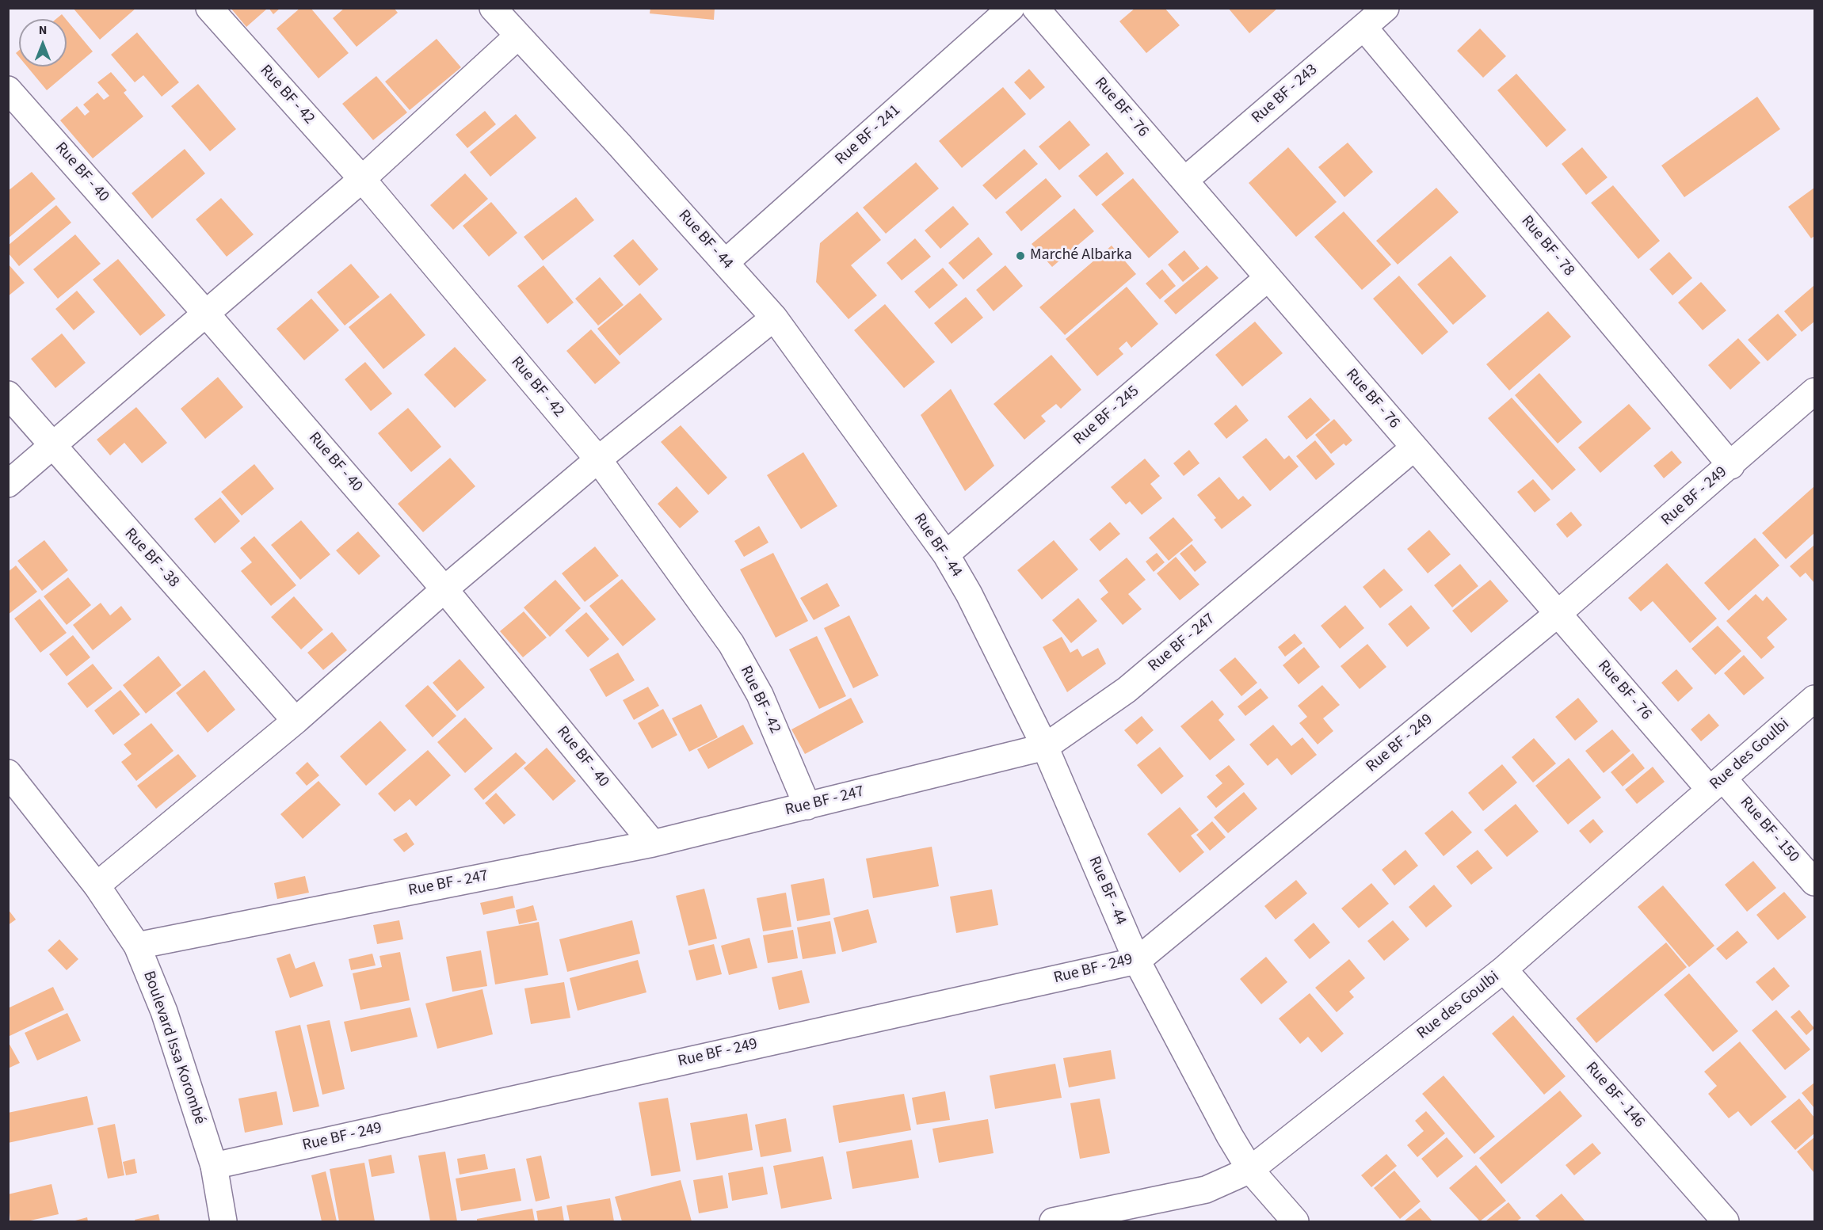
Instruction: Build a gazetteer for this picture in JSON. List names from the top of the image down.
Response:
{
  "streets": {
    "street": [
      "Rue BF - 243",
      "Rue BF - 42",
      "Rue BF - 76",
      "Rue BF - 241",
      "Rue BF - 40",
      "Rue BF - 44",
      "Rue BF - 78",
      "Rue BF - 245",
      "Rue BF - 249",
      "Rue BF - 38",
      "Rue BF - 247",
      "Rue des Goulbi",
      "Rue BF - 150",
      "Boulevard Issa Korombé",
      "Rue BF - 146"
    ]
  },
  "crossings": [
    ["Rue BF - 243", "Rue BF - 76"],
    ["Rue BF - 243", "Rue BF - 78"],
    ["Rue BF - 42", "Rue BF - 247"],
    ["Rue BF - 76", "Rue BF - 245"],
    ["Rue BF - 76", "Rue BF - 249"],
    ["Rue BF - 76", "Rue BF - 247"],
    ["Rue BF - 76", "Rue des Goulbi"],
    ["Rue BF - 76", "Rue BF - 150"],
    ["Rue BF - 241", "Rue BF - 44"],
    ["Rue BF - 40", "Rue BF - 247"],
    ["Rue BF - 44", "Rue BF - 245"],
    ["Rue BF - 44", "Rue BF - 249"],
    ["Rue BF - 44", "Rue BF - 247"],
    ["Rue BF - 44", "Rue des Goulbi"],
    ["Rue BF - 78", "Rue BF - 249"],
    ["Rue BF - 249", "Boulevard Issa Korombé"],
    ["Rue BF - 247", "Boulevard Issa Korombé"],
    ["Rue des Goulbi", "Rue BF - 150"],
    ["Rue des Goulbi", "Rue BF - 146"]
  ],
  "places": ["Marché Albarka"],
  "north": "top"
}
